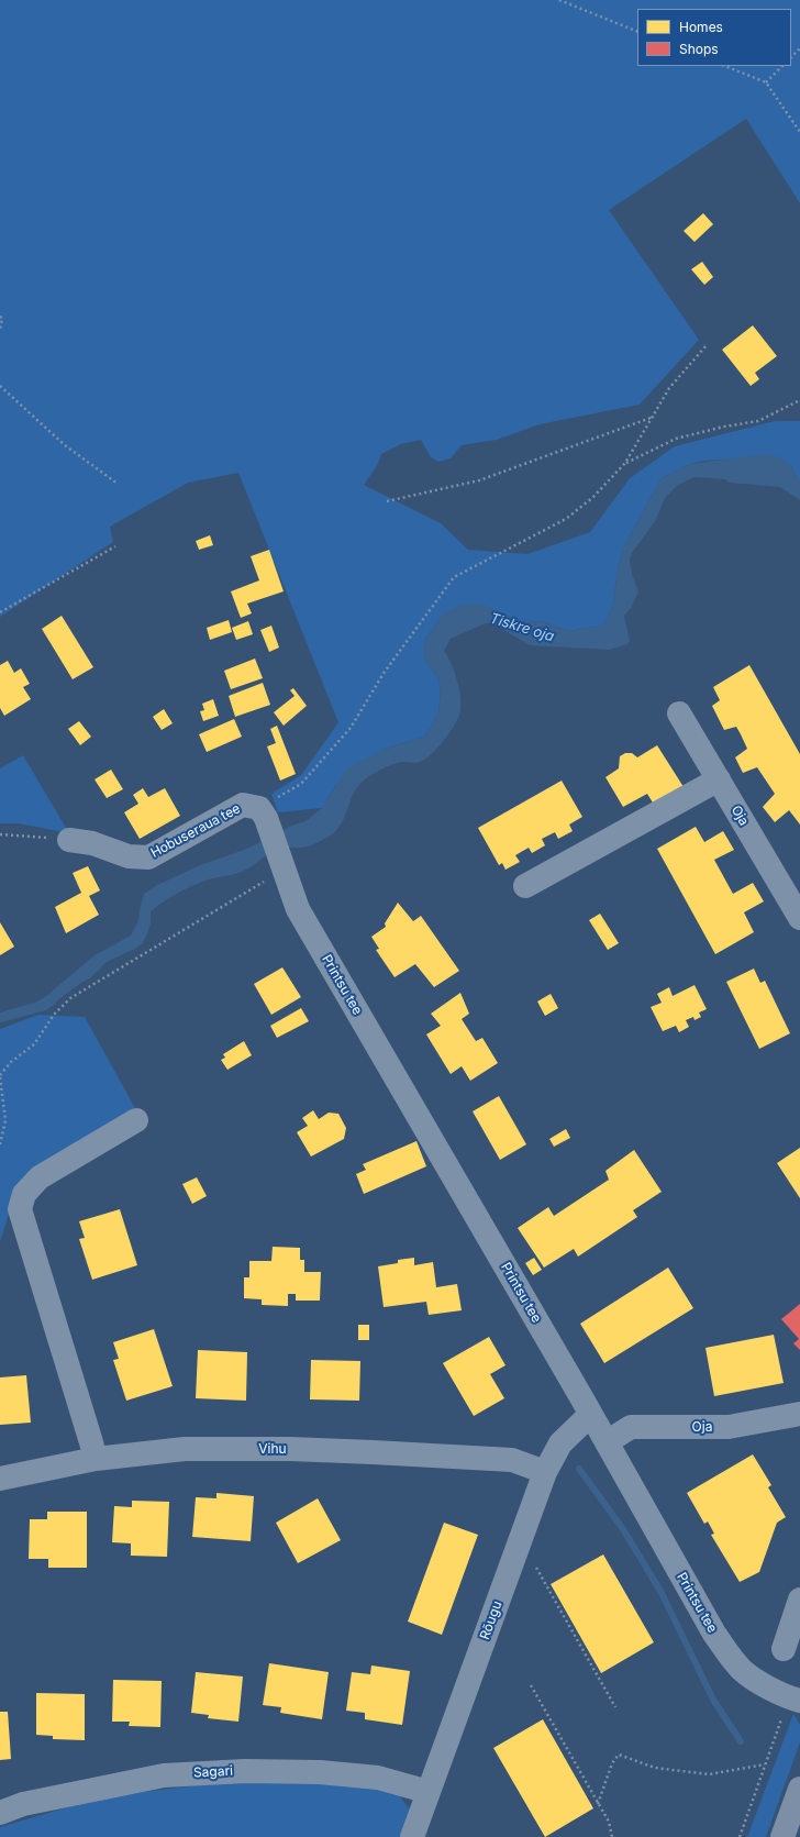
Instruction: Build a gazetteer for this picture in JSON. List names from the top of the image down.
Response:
{
  "streets": {
    "street": [
      "Oja",
      "Hobuseraua tee",
      "Printsu tee",
      "Vihu",
      "Rõugu",
      "Sagari"
    ]
  },
  "crossings": [
    ["Oja", "Printsu tee"],
    ["Hobuseraua tee", "Printsu tee"],
    ["Printsu tee", "Rõugu"],
    ["Vihu", "Rõugu"],
    ["Rõugu", "Sagari"]
  ],
  "water": ["Tiskre oja"],
  "legend": ["Homes", "Shops"]
}
